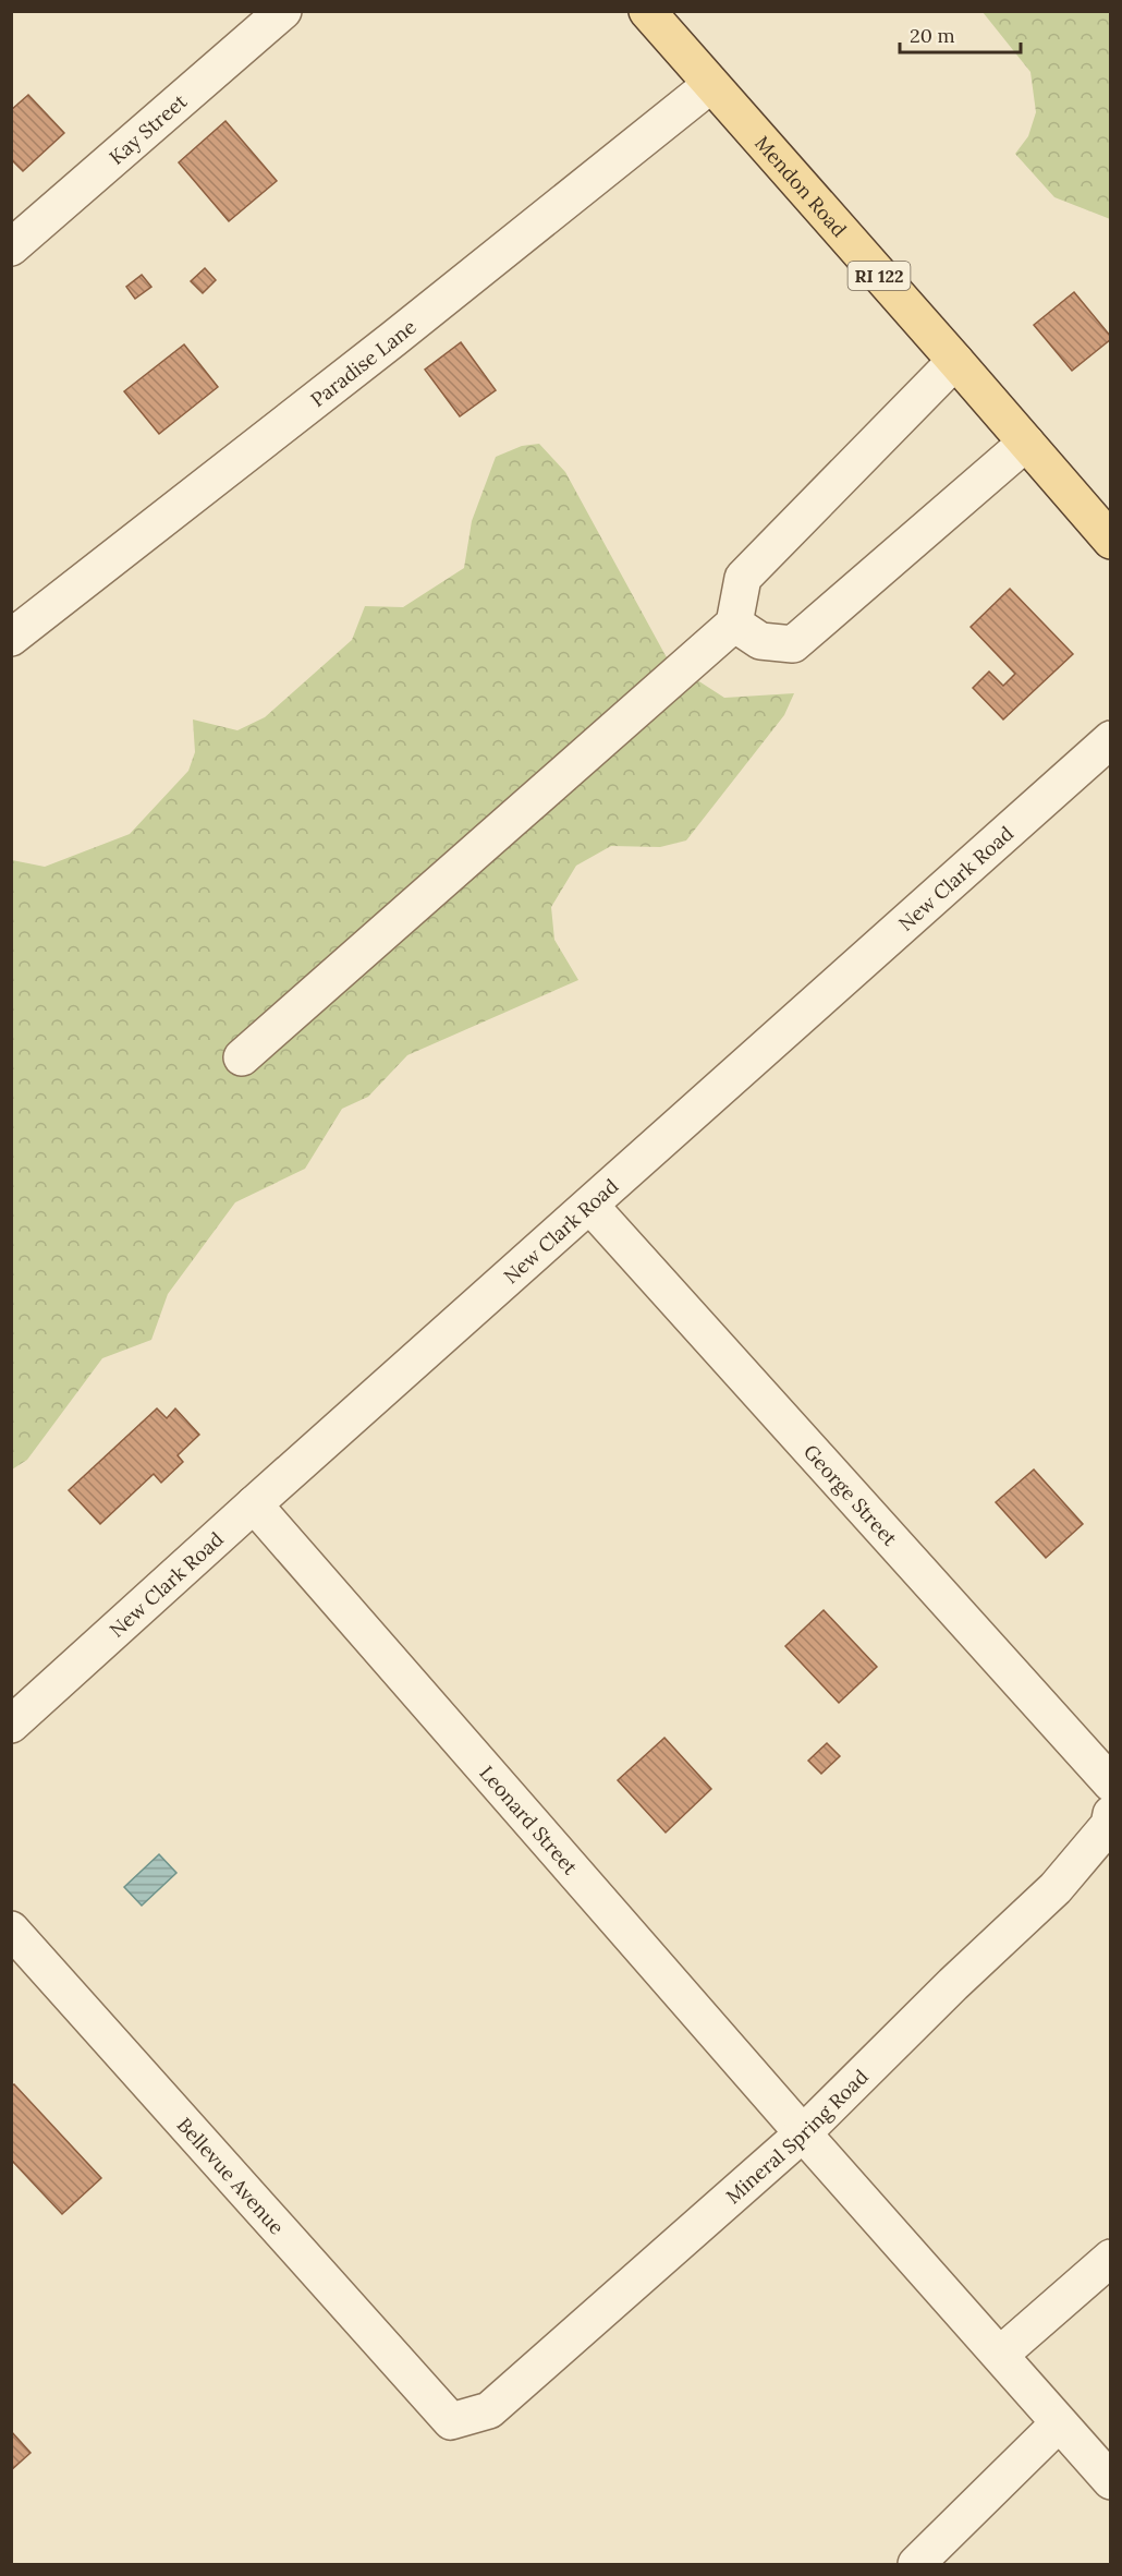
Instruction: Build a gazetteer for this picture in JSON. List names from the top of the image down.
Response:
{
  "streets": {
    "main road": ["Mendon Road", "RI 122"],
    "street": [
      "Kay Street",
      "Paradise Lane",
      "New Clark Road",
      "George Street",
      "Leonard Street",
      "Mineral Spring Road",
      "Bellevue Avenue"
    ]
  },
  "crossings": [
    ["Mendon Road", "Paradise Lane"],
    ["New Clark Road", "George Street"],
    ["New Clark Road", "Leonard Street"],
    ["Leonard Street", "Mineral Spring Road"],
    ["Mineral Spring Road", "Bellevue Avenue"]
  ],
  "scale_bar": "20 m"
}
